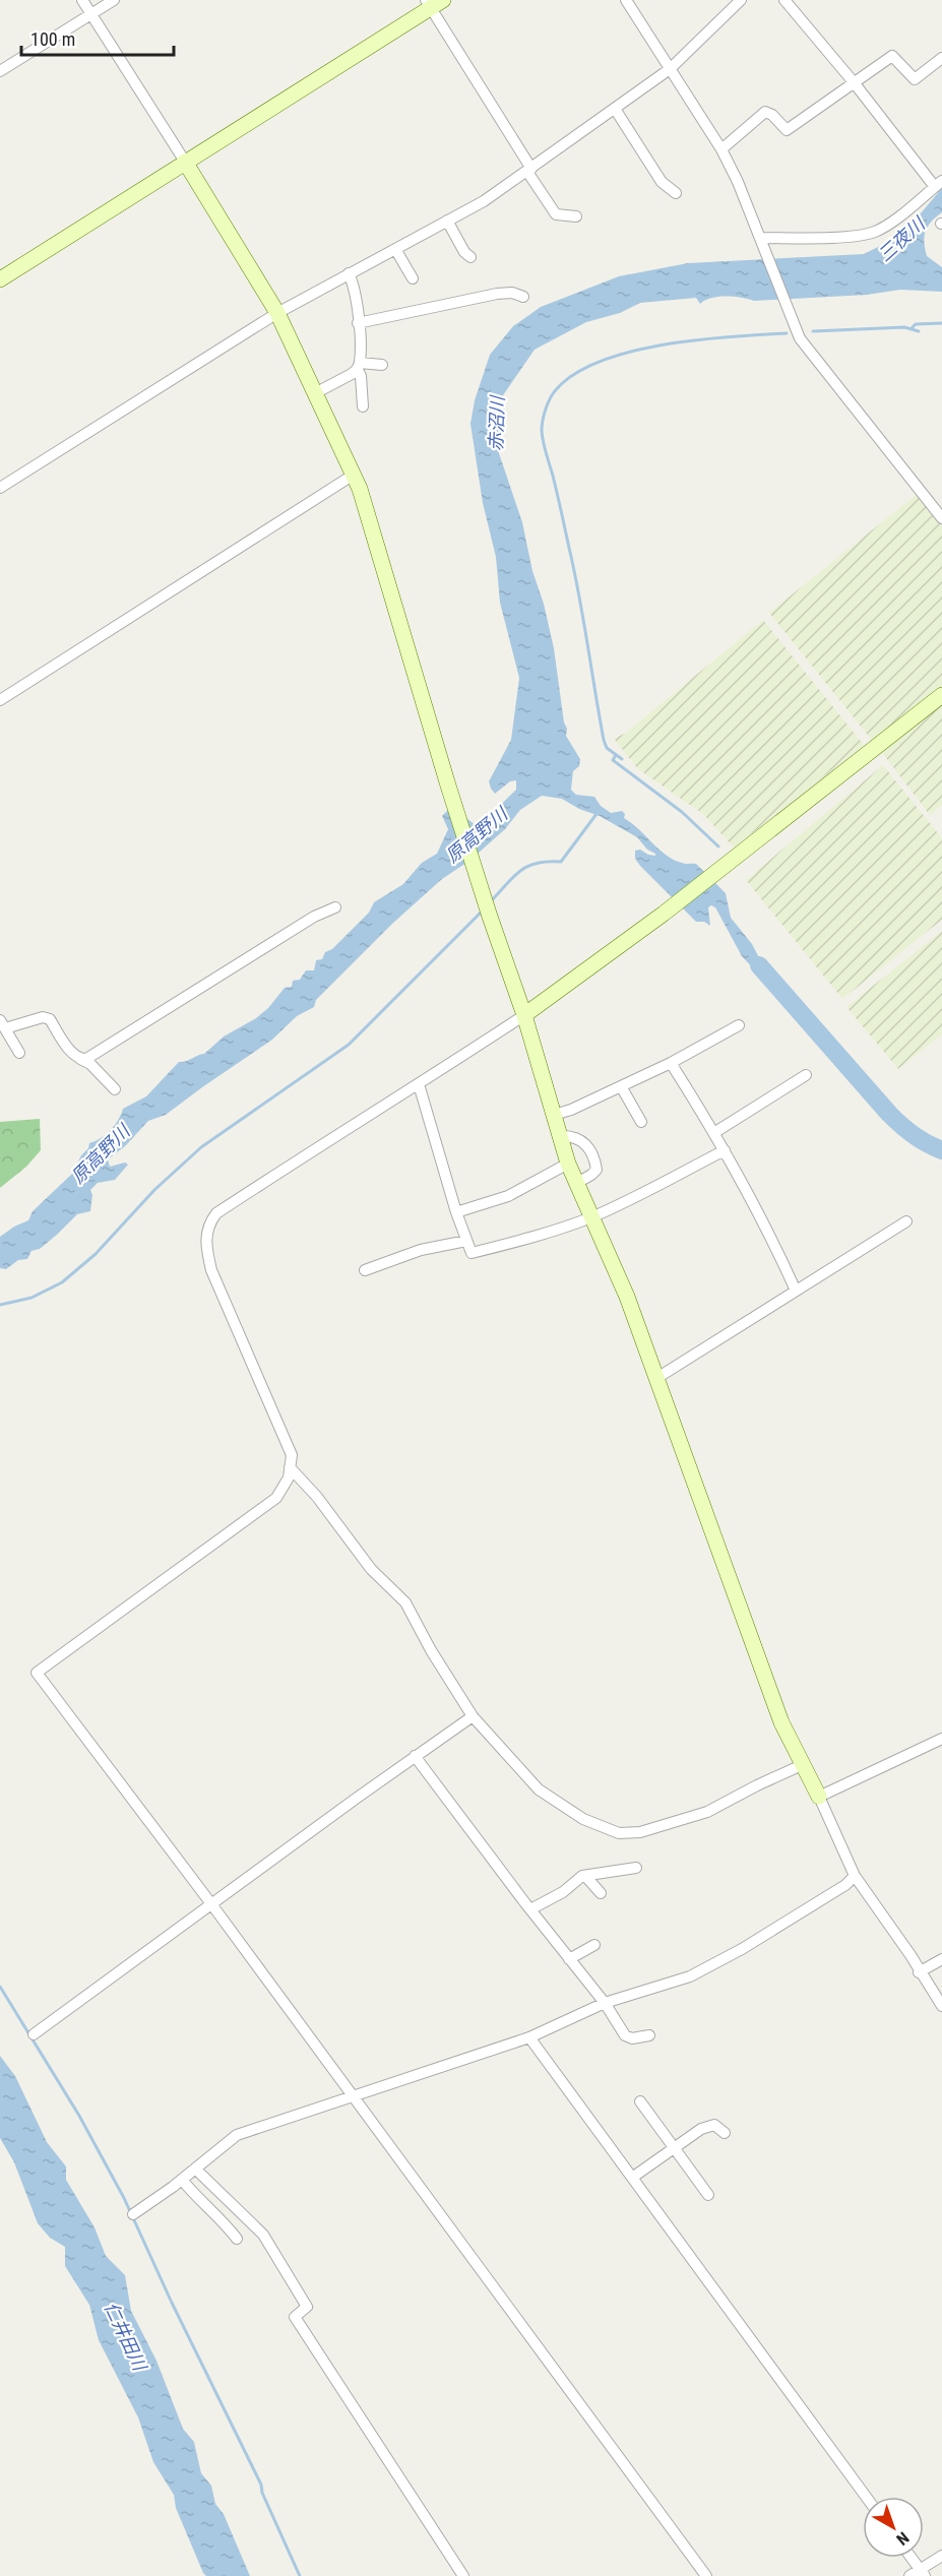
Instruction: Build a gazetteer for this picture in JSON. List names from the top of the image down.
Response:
{
  "water": [
    "三夜川",
    "赤沼川",
    "原高野川",
    "仁井田川"
  ],
  "scale_bar": "100 m",
  "north": "bottom right"
}
